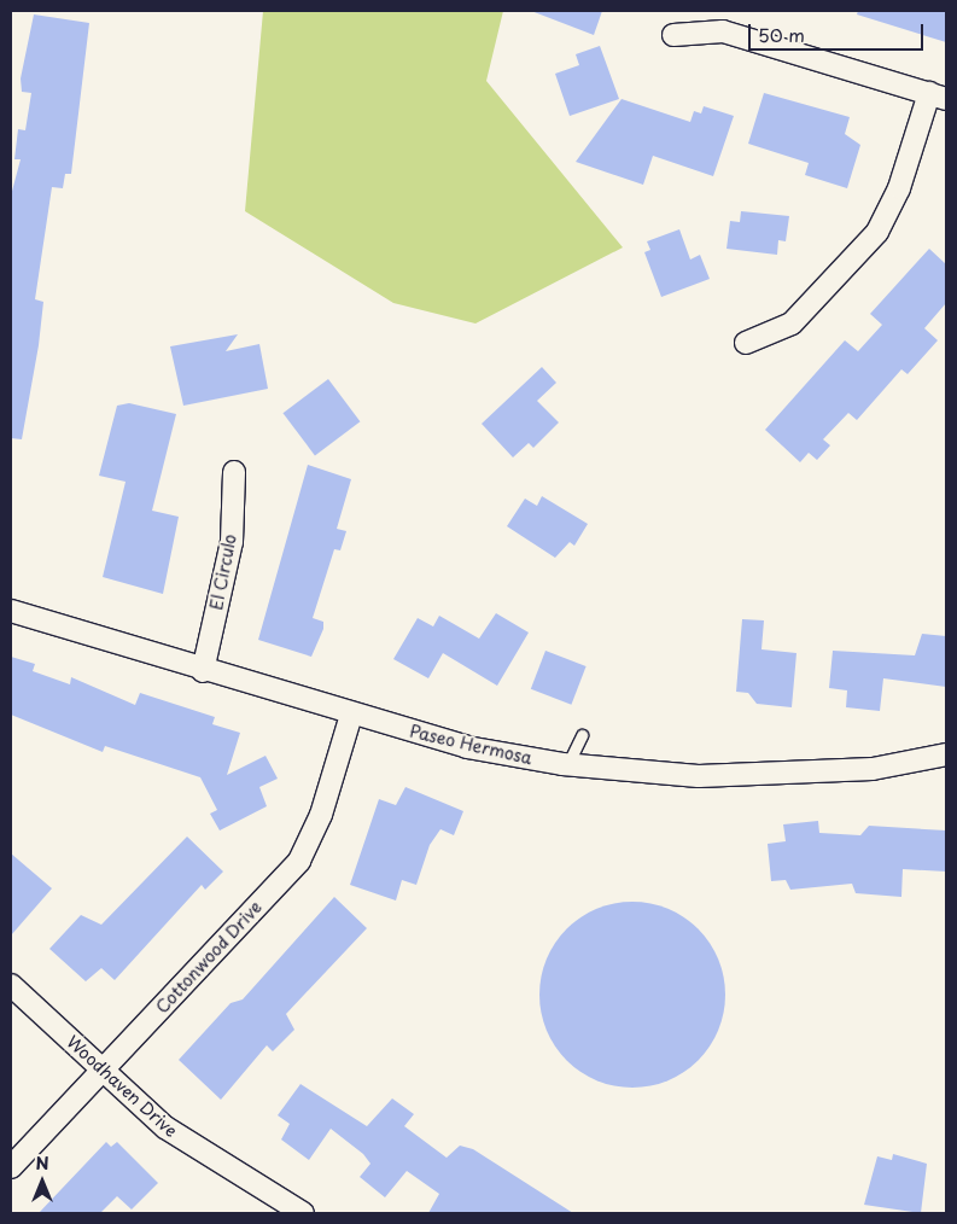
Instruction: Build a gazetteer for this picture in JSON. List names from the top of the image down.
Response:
{
  "streets": {
    "street": [
      "El Circulo",
      "Paseo Hermosa",
      "Cottonwood Drive",
      "Woodhaven Drive"
    ]
  },
  "crossings": [
    ["El Circulo", "Paseo Hermosa"],
    ["Paseo Hermosa", "Cottonwood Drive"],
    ["Cottonwood Drive", "Woodhaven Drive"]
  ],
  "scale_bar": "50 m",
  "north": "top"
}
